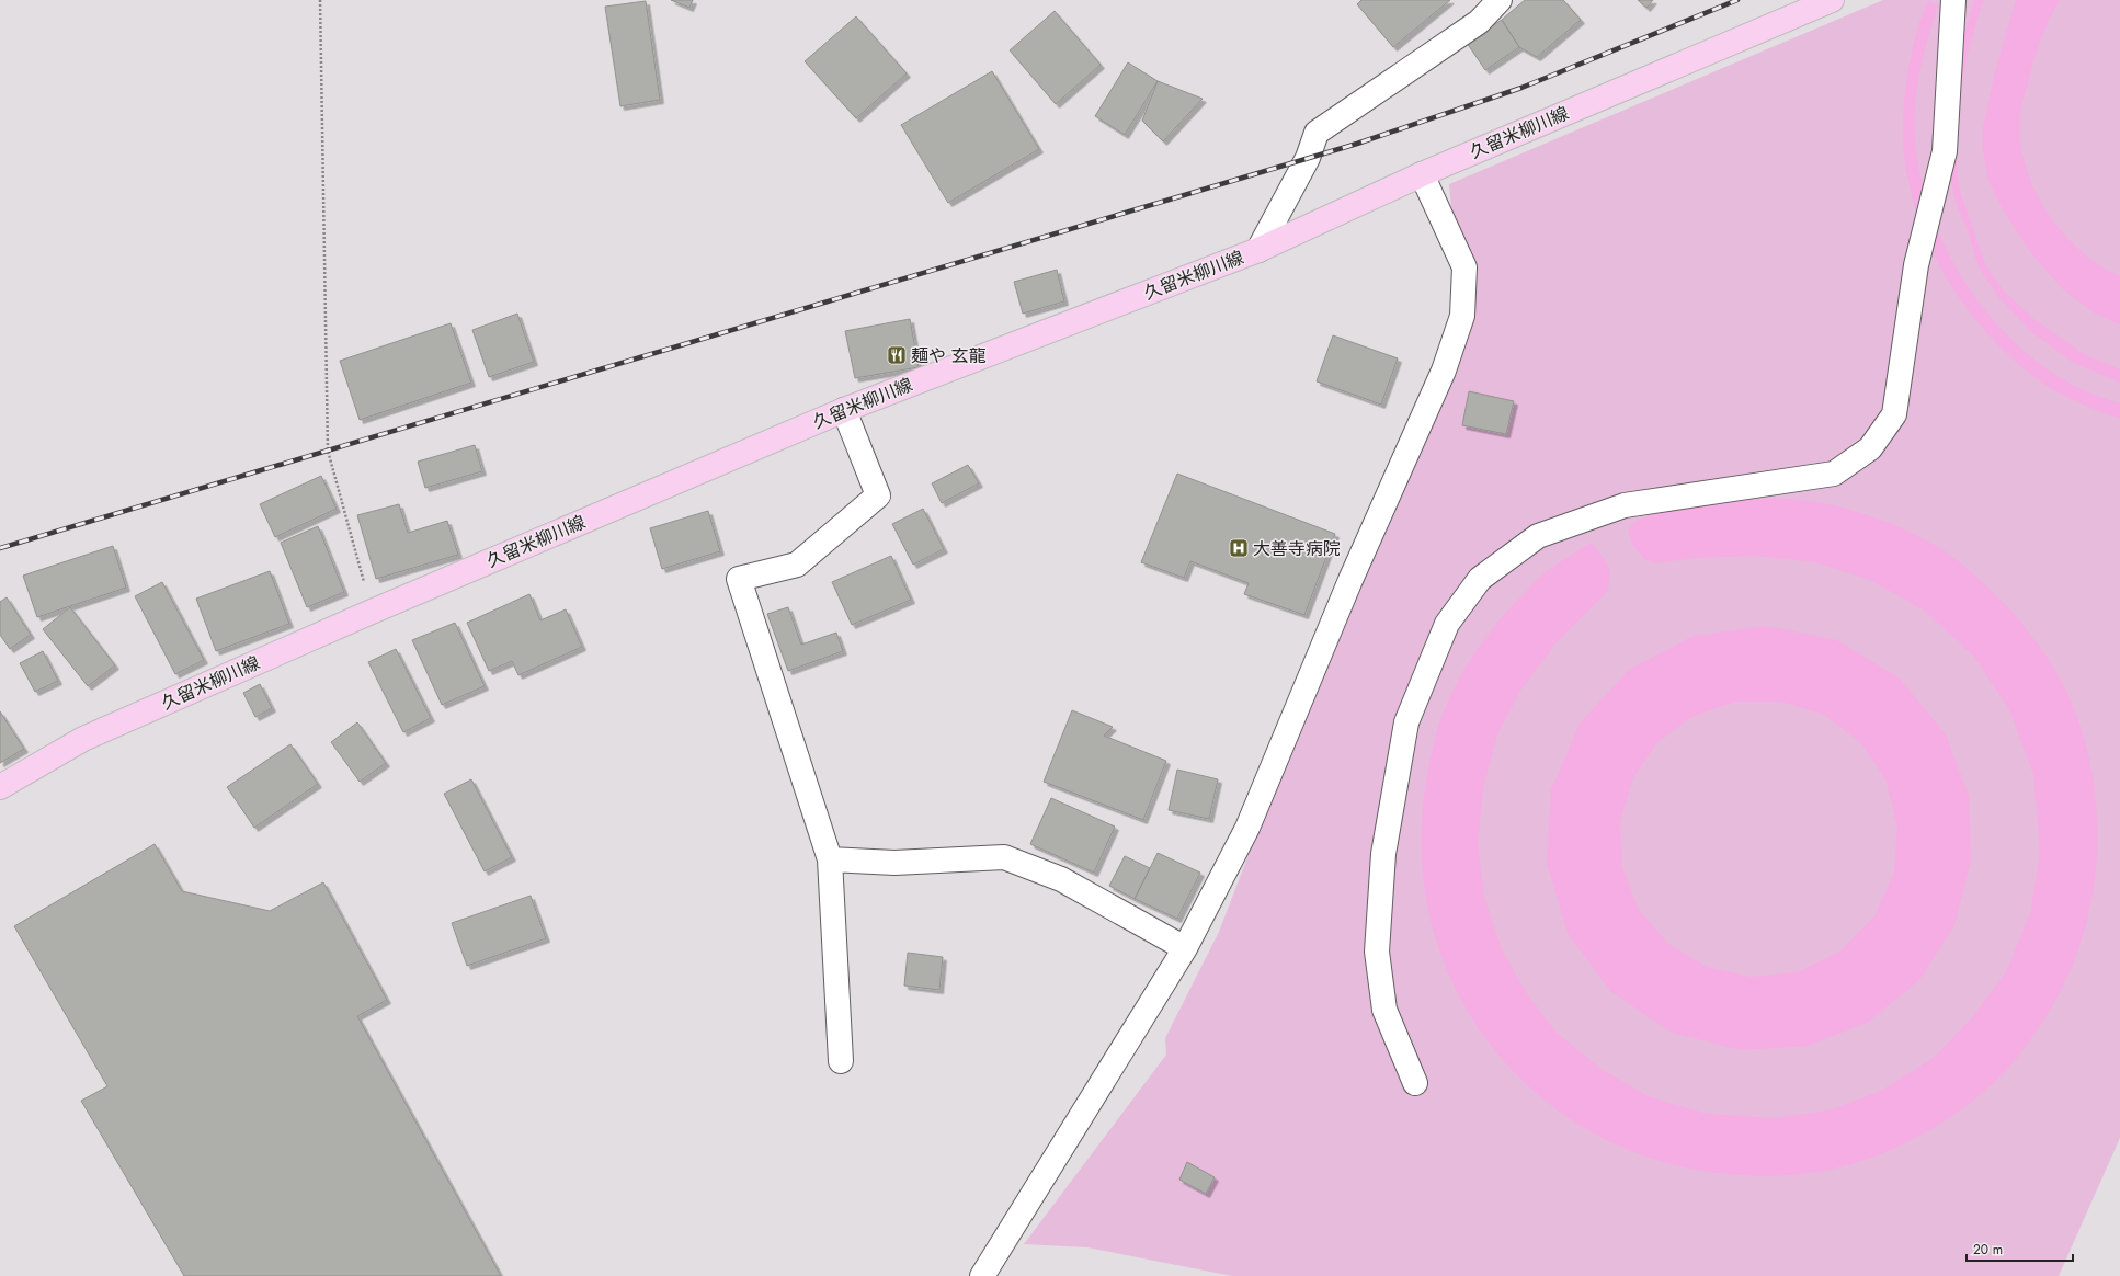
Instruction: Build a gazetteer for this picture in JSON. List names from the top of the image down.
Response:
{
  "streets": {
    "main road": ["久留米柳川線"]
  },
  "places": {
    "restaurant": ["麺や 玄龍"],
    "hospital": ["大善寺病院"]
  },
  "scale_bar": "20 m"
}
